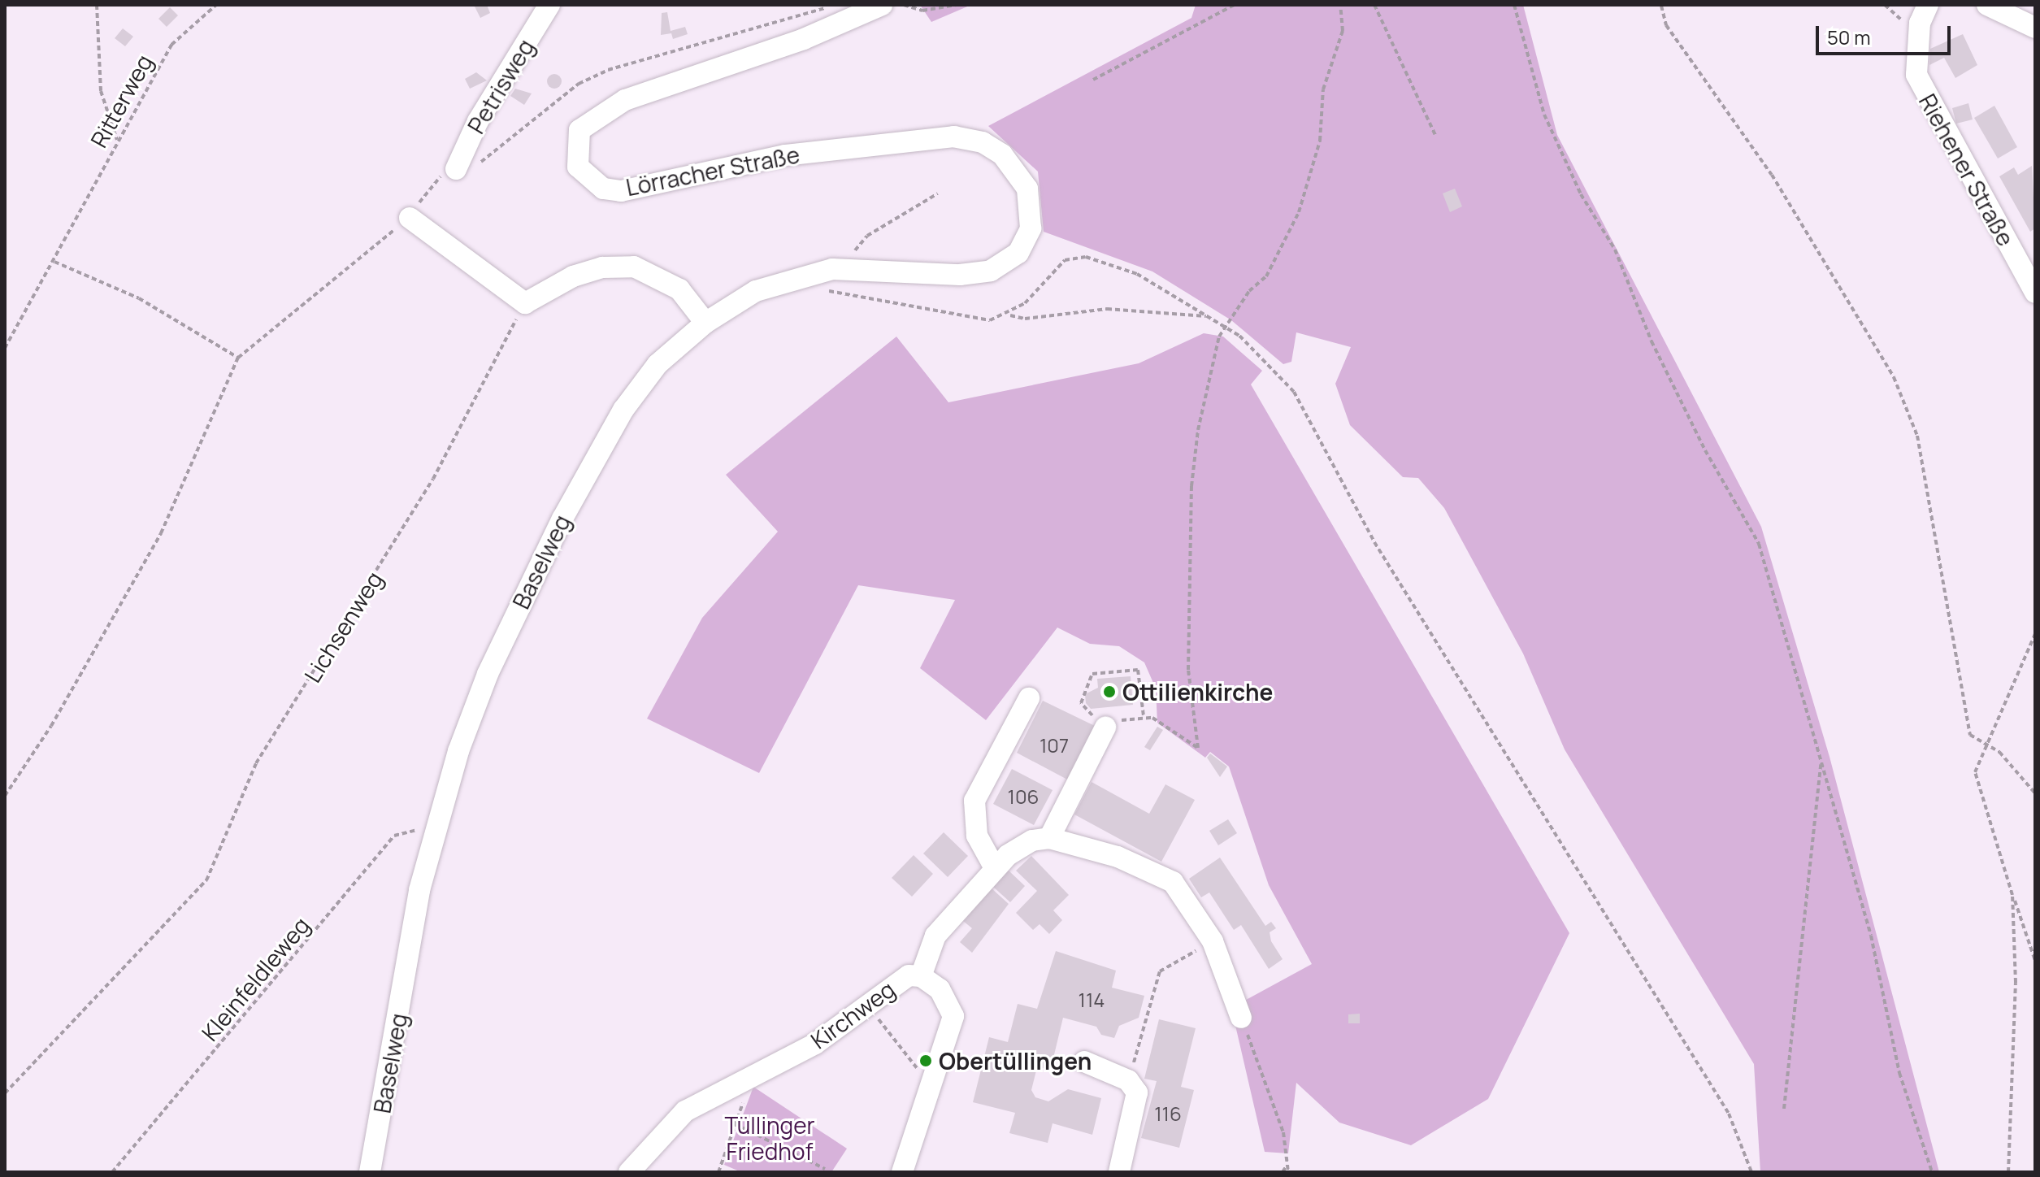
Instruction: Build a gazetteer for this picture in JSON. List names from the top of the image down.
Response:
{
  "streets": {
    "street": [
      "Petrisweg",
      "Riehener Straße",
      "Lörracher Straße",
      "Baselweg",
      "Kirchweg"
    ],
    "path": ["Ritterweg", "Lichsenweg", "Kleinfeldleweg"]
  },
  "crossings": [
    ["Lörracher Straße", "Baselweg"],
    ["Baselweg", "Kleinfeldleweg"]
  ],
  "parks": ["Tüllinger Friedhof"],
  "places": ["Ottilienkirche", "Obertüllingen"],
  "house_numbers": [
    "107",
    "106",
    "114",
    "116"
  ],
  "scale_bar": "50 m"
}
